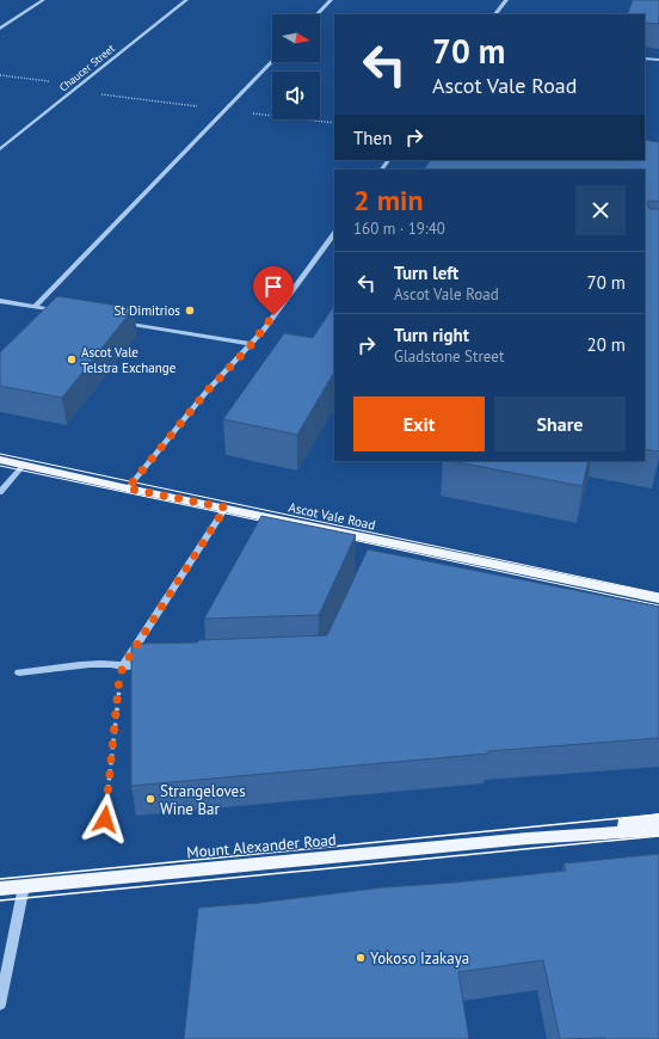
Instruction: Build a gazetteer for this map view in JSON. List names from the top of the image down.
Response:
{
  "streets": {
    "main road": ["Ascot Vale Road", "Mount Alexander Road"],
    "street": ["Chaucer Street"]
  },
  "places": [
    "St Dimitrios",
    "Ascot Vale Telstra Exchange",
    "Strangeloves Wine Bar",
    "Yokoso Izakaya"
  ],
  "north": "right",
  "page": {
    "turn": ["70 m", "Ascot Vale Road"],
    "then": "Then",
    "heading": ["2 min", "160 m · 19:40"],
    "list": [
      {
        "name": "Turn left",
        "note": "Ascot Vale Road",
        "value": "70 m"
      },
      {
        "name": "Turn right",
        "note": "Gladstone Street",
        "value": "20 m"
      }
    ],
    "buttons": ["Exit", "Share"]
  }
}
